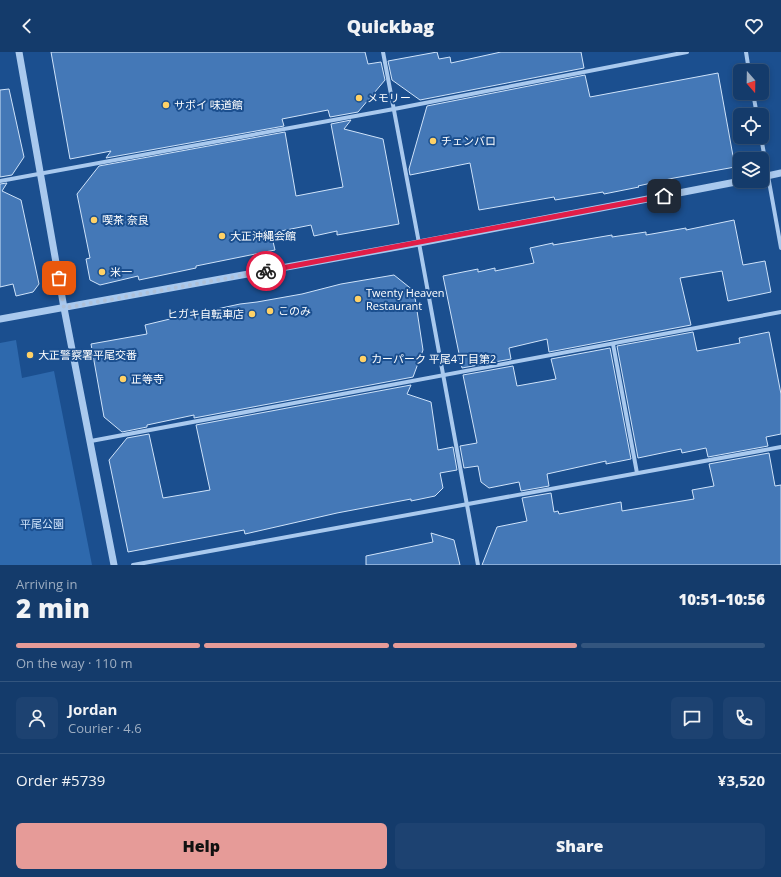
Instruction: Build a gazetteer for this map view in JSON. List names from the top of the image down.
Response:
{
  "parks": ["平尾公園"],
  "places": [
    "メモリー",
    "サボイ 味道館",
    "チェンバロ",
    "喫茶 奈良",
    "大正沖縄会館",
    "米一",
    "Twenty Heaven Restaurant",
    "このみ",
    "ヒガキ自転車店",
    "大正警察署平尾交番",
    "カーパーク 平尾4丁目第2",
    "正等寺"
  ],
  "north": "bottom",
  "page": {
    "header": "Quickbag",
    "heading": ["2 min", "Arriving in", "10:51–10:56"],
    "panel": [
      "Jordan",
      "Courier · 4.6",
      "Order #5739",
      "¥3,520"
    ],
    "bar": "On the way · 110 m",
    "buttons": ["Help", "Share"]
  }
}
